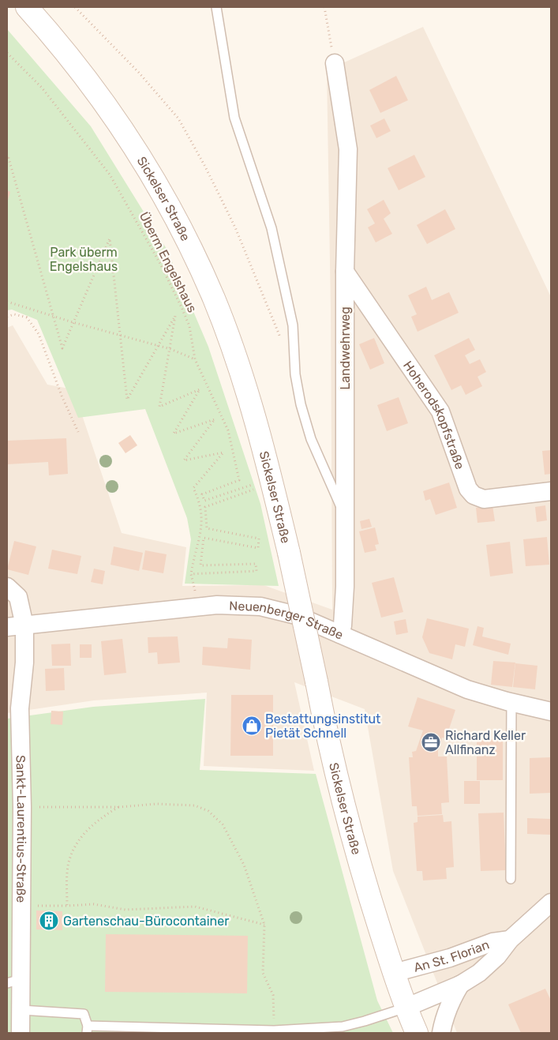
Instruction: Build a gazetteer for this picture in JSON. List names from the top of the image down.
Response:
{
  "streets": {
    "main road": ["Sickelser Straße"],
    "street": [
      "Landwehrweg",
      "Hoherodskopfstraße",
      "Neuenberger Straße",
      "Sankt-Laurentius-Straße",
      "An St. Florian"
    ],
    "path": ["Überm Engelshaus"]
  },
  "crossings": [
    ["Sickelser Straße", "An St. Florian"],
    ["Landwehrweg", "Hoherodskopfstraße"],
    ["Landwehrweg", "Neuenberger Straße"],
    ["Neuenberger Straße", "Sankt-Laurentius-Straße"]
  ],
  "parks": ["Park überm Engelshaus"],
  "places": {
    "shop": ["Bestattungsinstitut Pietät Schnell"],
    "office": ["Richard Keller Allfinanz"],
    "building": ["Gartenschau-Bürocontainer"]
  }
}
